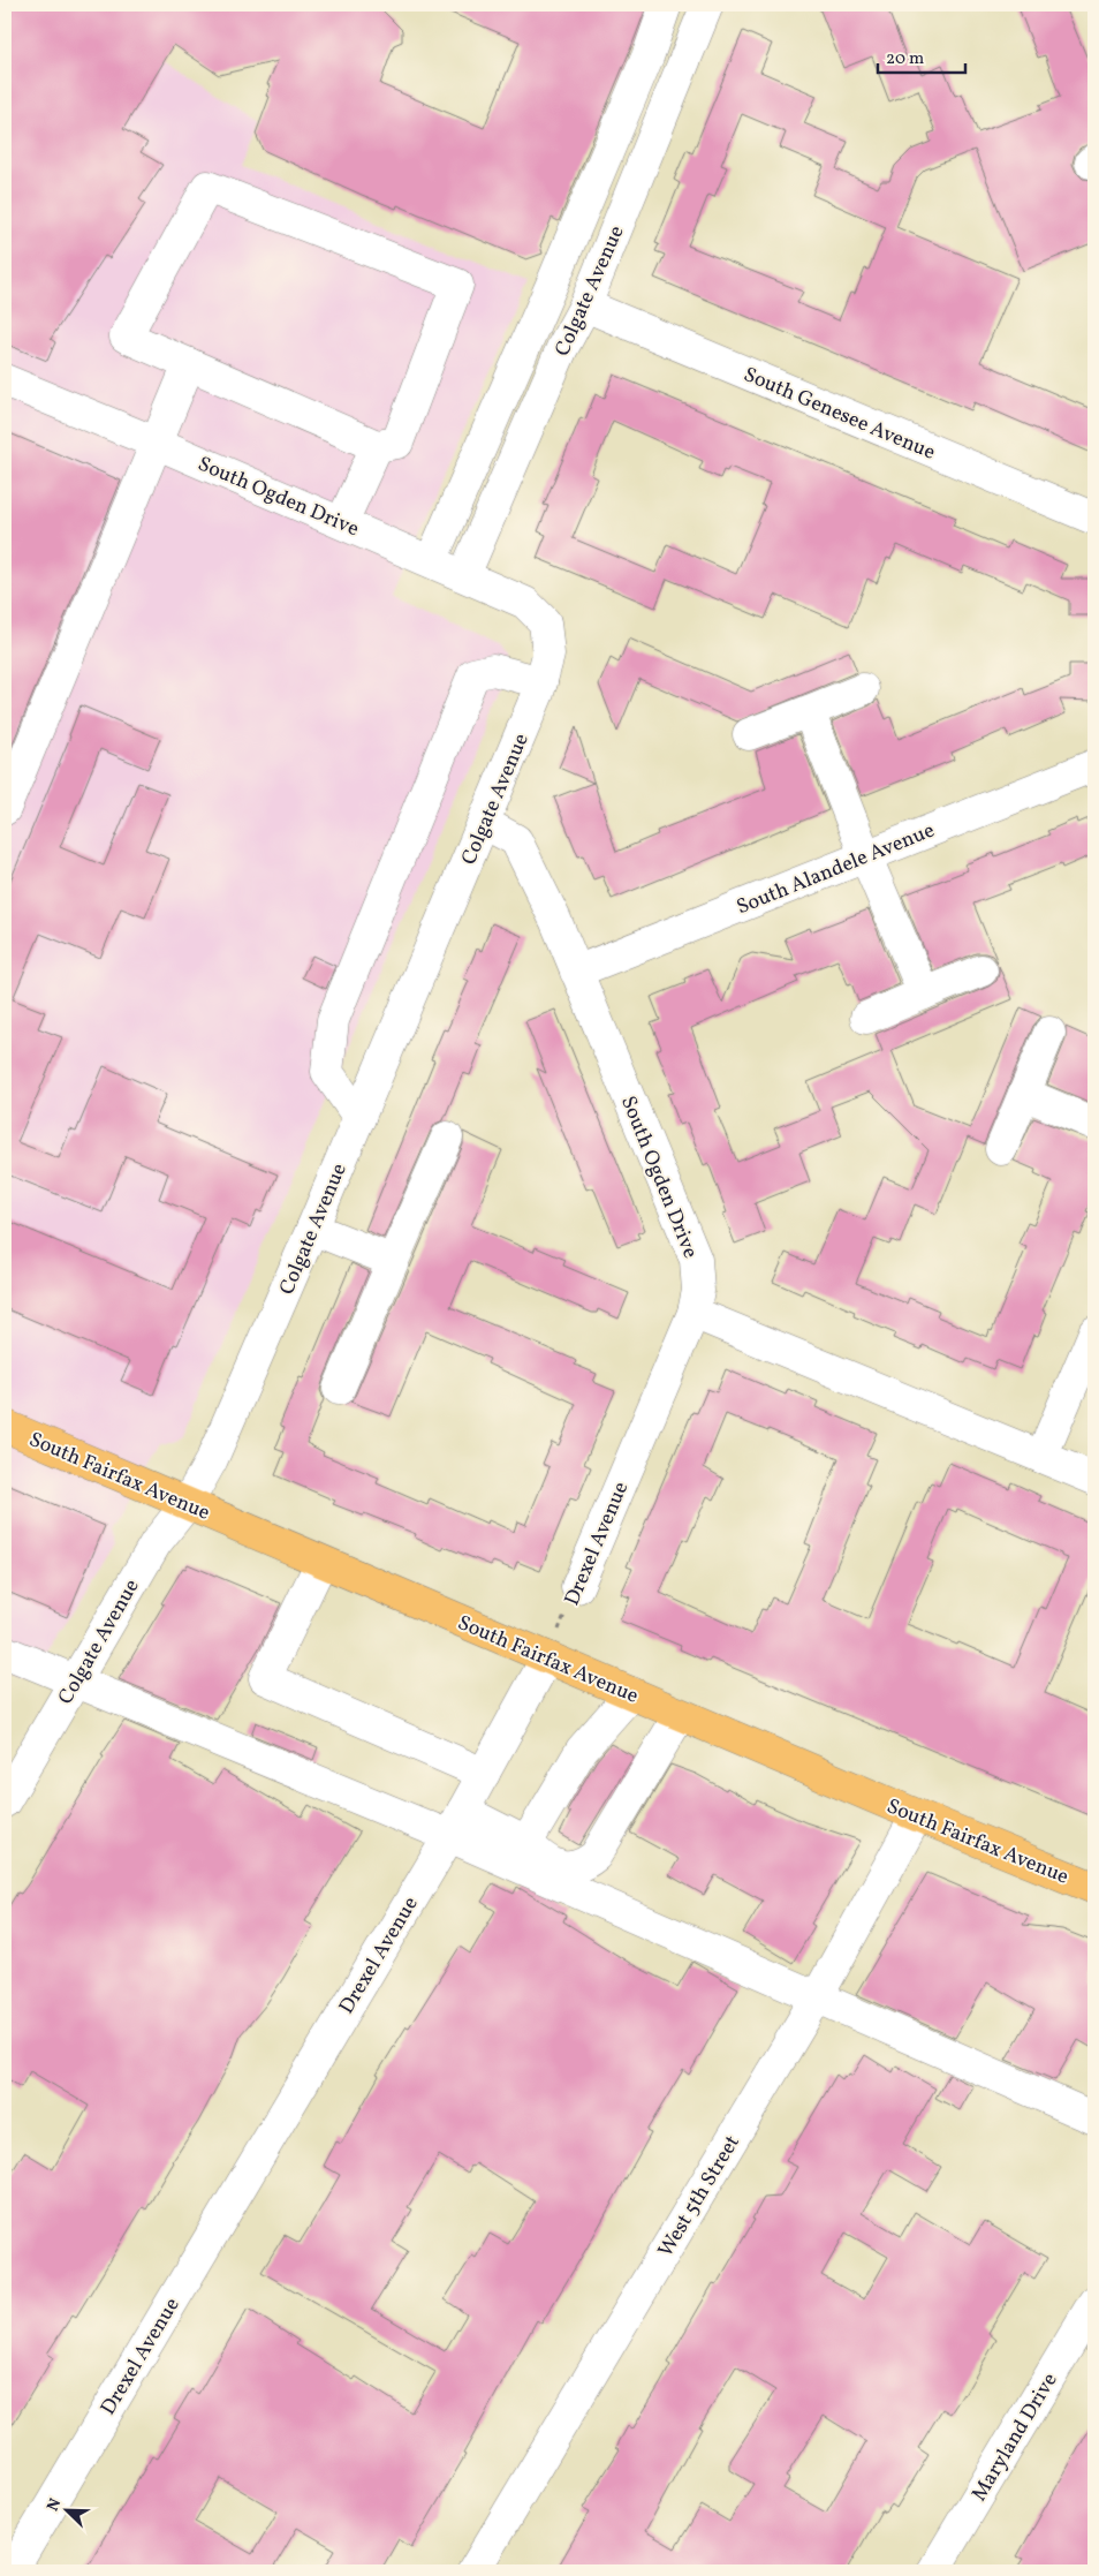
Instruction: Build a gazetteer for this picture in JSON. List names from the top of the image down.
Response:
{
  "streets": {
    "main road": ["South Fairfax Avenue"],
    "street": [
      "Colgate Avenue",
      "South Genesee Avenue",
      "South Ogden Drive",
      "South Alandele Avenue",
      "Drexel Avenue",
      "West 5th Street",
      "Maryland Drive"
    ]
  },
  "crossings": [
    ["Colgate Avenue", "South Genesee Avenue"],
    ["Colgate Avenue", "South Ogden Drive"],
    ["Colgate Avenue", "South Fairfax Avenue"],
    ["South Ogden Drive", "South Alandele Avenue"],
    ["South Ogden Drive", "Drexel Avenue"],
    ["South Fairfax Avenue", "Drexel Avenue"],
    ["South Fairfax Avenue", "West 5th Street"]
  ],
  "scale_bar": "20 m",
  "north": "top left"
}
